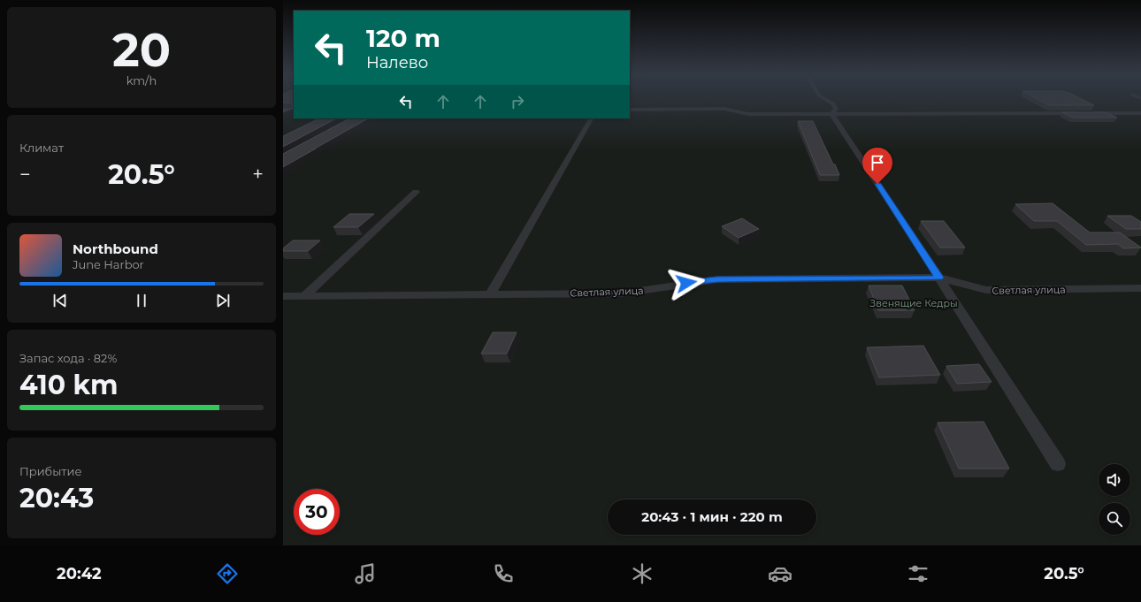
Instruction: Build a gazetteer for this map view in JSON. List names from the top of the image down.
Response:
{
  "streets": {
    "street": ["Светлая улица"]
  },
  "parks": ["Звенящие Кедры"],
  "page": {
    "tile": [
      ["20", "km/h"],
      "Климат",
      ["Запас хода · 82%", "410 km"],
      ["Прибытие", "20:43"]
    ],
    "turn": ["120 m", "Налево"],
    "heat": ["−", "20.5°", "+"],
    "song": ["Northbound", "June Harbor"],
    "limit": "30",
    "trip": "20:43 · 1 мин · 220 m",
    "tabs": ["20:42", "20.5°"]
  }
}
